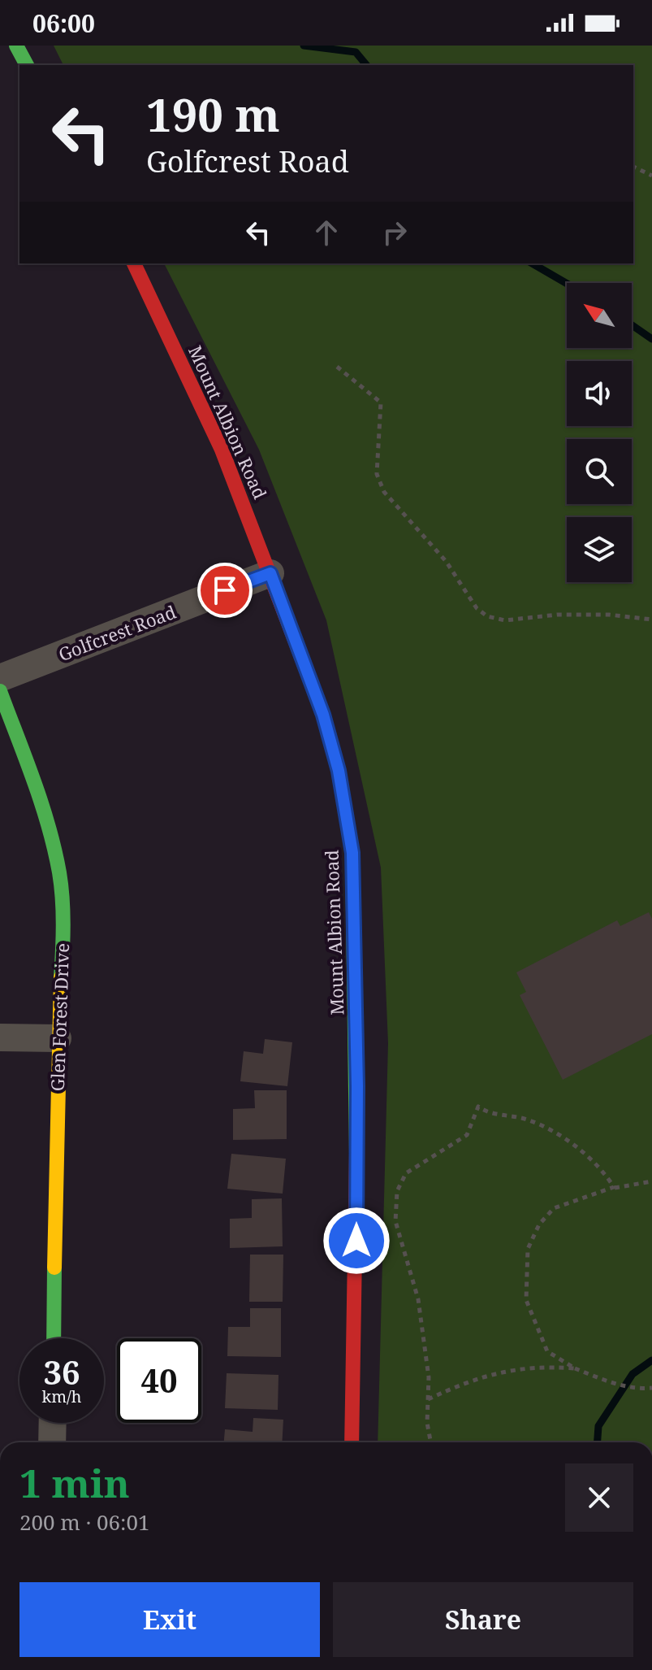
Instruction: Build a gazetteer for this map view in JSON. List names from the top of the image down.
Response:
{
  "streets": {
    "street": ["Mount Albion Road", "Golfcrest Road", "Glen Forest Drive"]
  },
  "crossings": [
    ["Mount Albion Road", "Golfcrest Road"]
  ],
  "north": "top left",
  "page": {
    "status": "06:00",
    "turn": ["190 m", "Golfcrest Road"],
    "speed": "36 km/h",
    "limit": "40",
    "heading": ["1 min", "200 m · 06:01"],
    "buttons": ["Exit", "Share"]
  }
}
